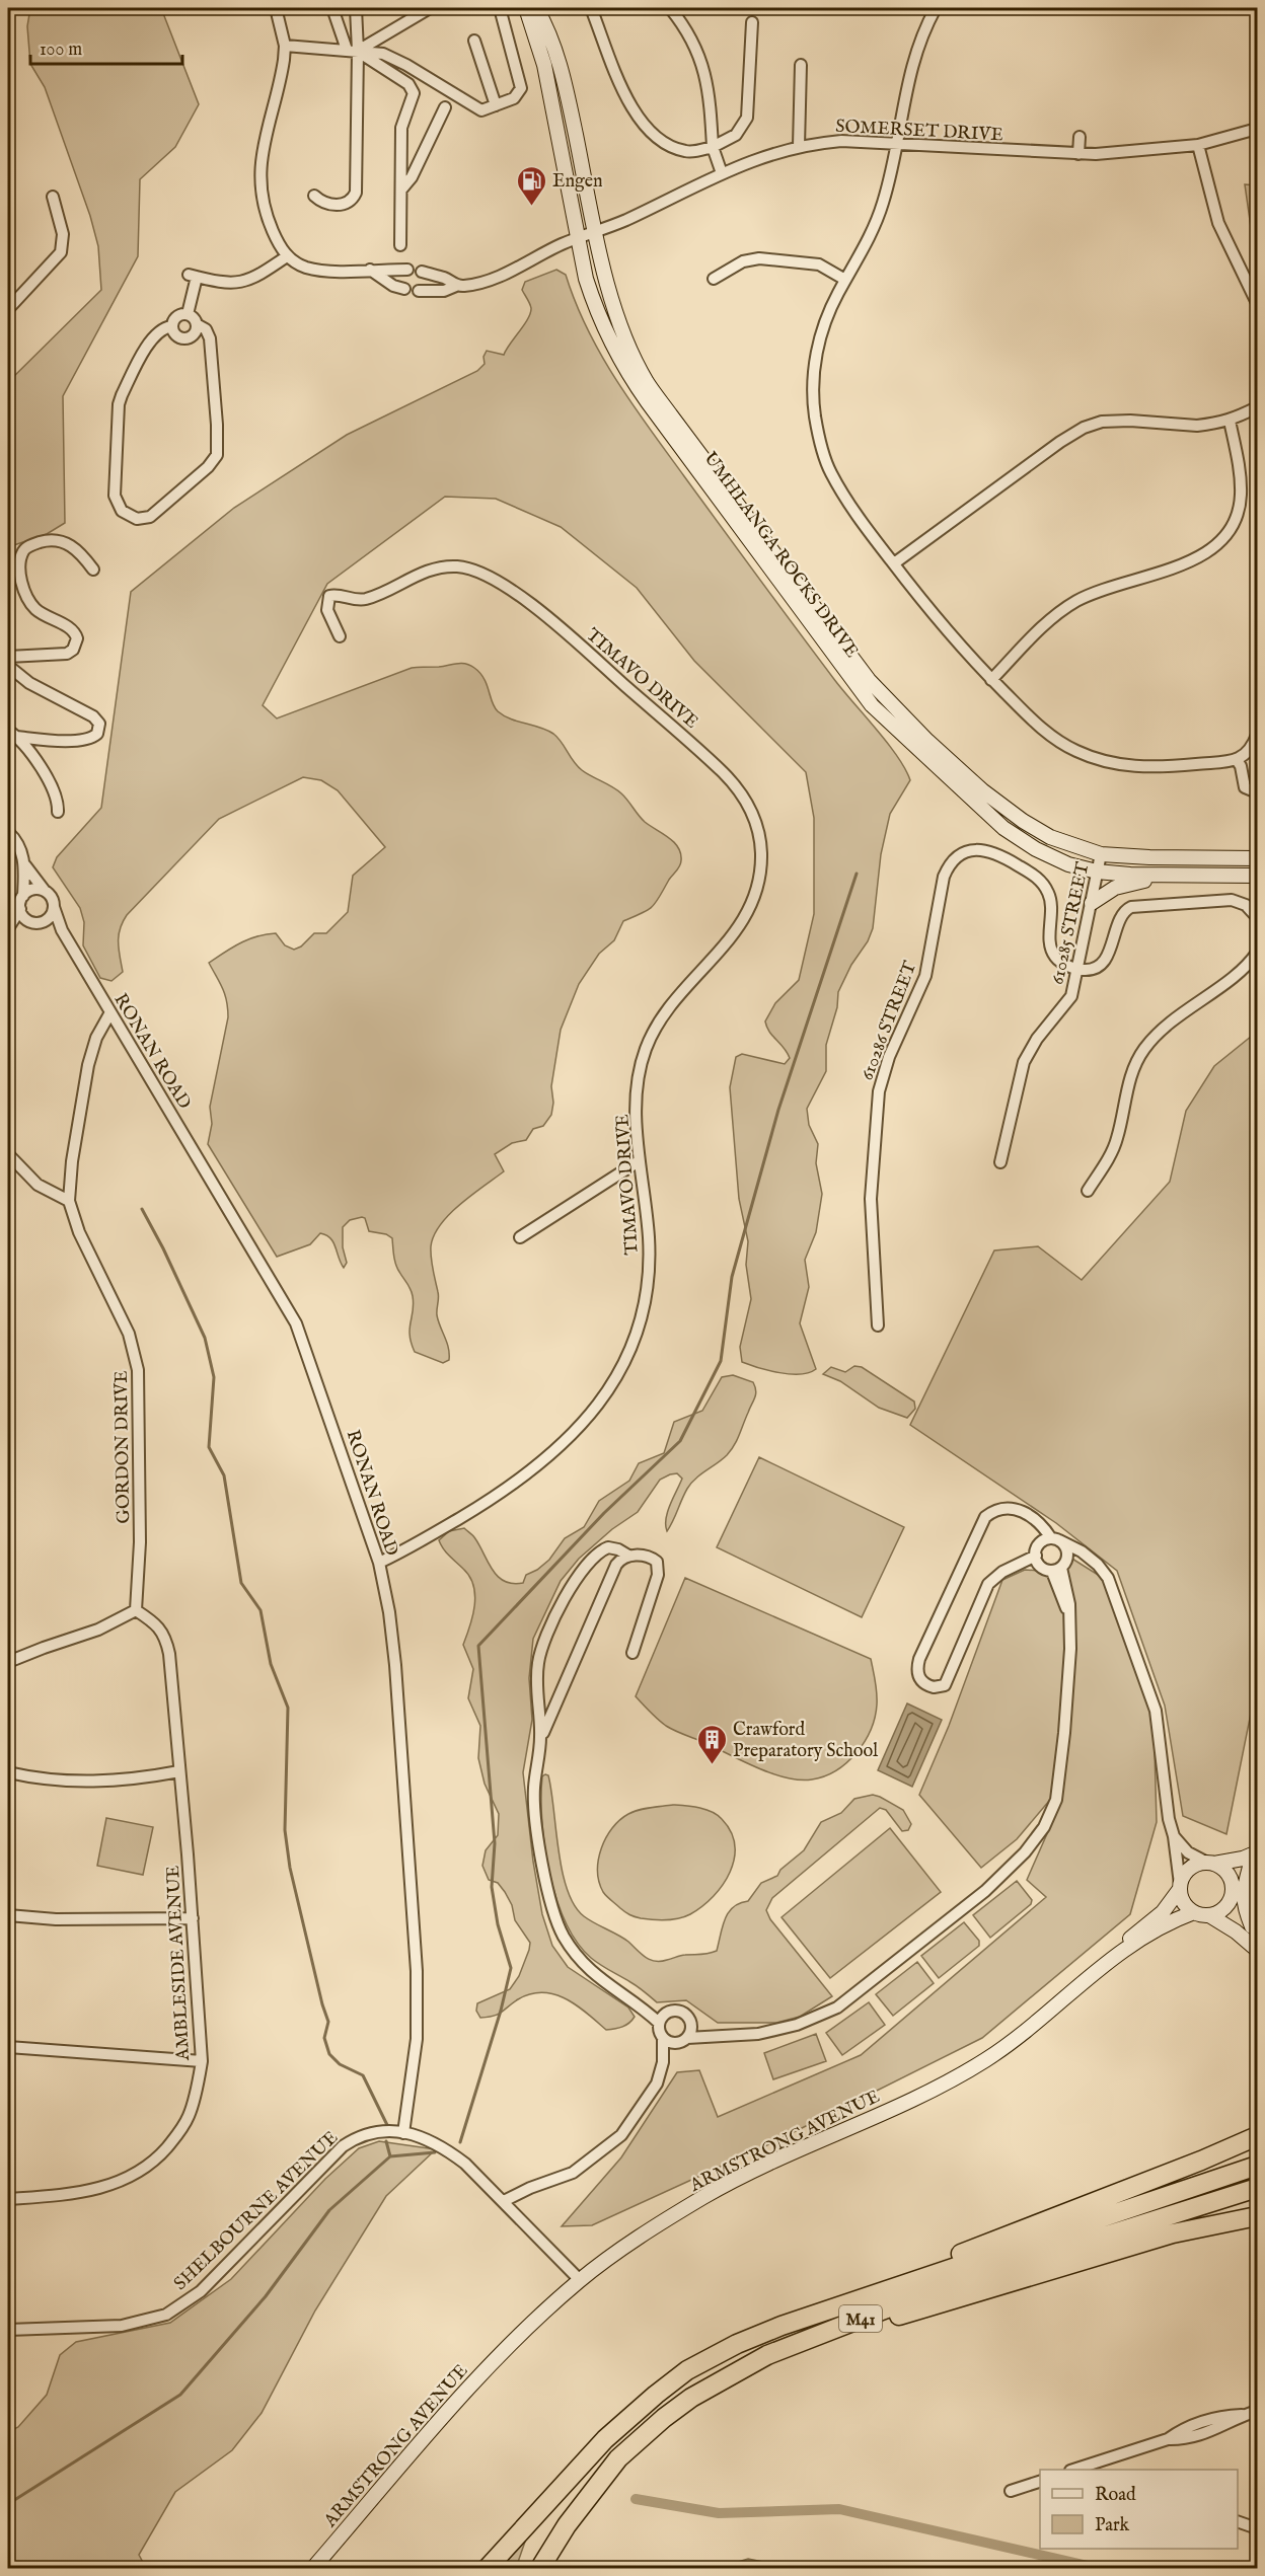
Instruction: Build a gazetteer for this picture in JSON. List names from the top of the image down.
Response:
{
  "streets": {
    "highway": ["M41"],
    "main road": ["UMHLANGA ROCKS DRIVE", "ARMSTRONG AVENUE"],
    "street": [
      "SOMERSET DRIVE",
      "TIMAVO DRIVE",
      "610285 STREET",
      "610286 STREET",
      "RONAN ROAD",
      "GORDON DRIVE",
      "AMBLESIDE AVENUE",
      "SHELBOURNE AVENUE"
    ]
  },
  "crossings": [
    ["SOMERSET DRIVE", "UMHLANGA ROCKS DRIVE"],
    ["UMHLANGA ROCKS DRIVE", "610285 STREET"],
    ["TIMAVO DRIVE", "RONAN ROAD"],
    ["610285 STREET", "610286 STREET"],
    ["RONAN ROAD", "GORDON DRIVE"],
    ["RONAN ROAD", "SHELBOURNE AVENUE"],
    ["GORDON DRIVE", "AMBLESIDE AVENUE"],
    ["ARMSTRONG AVENUE", "SHELBOURNE AVENUE"]
  ],
  "places": {
    "fuel station": ["Engen"],
    "building": ["Crawford Preparatory School"]
  },
  "legend": ["Road", "Park"],
  "scale_bar": "100 m"
}
